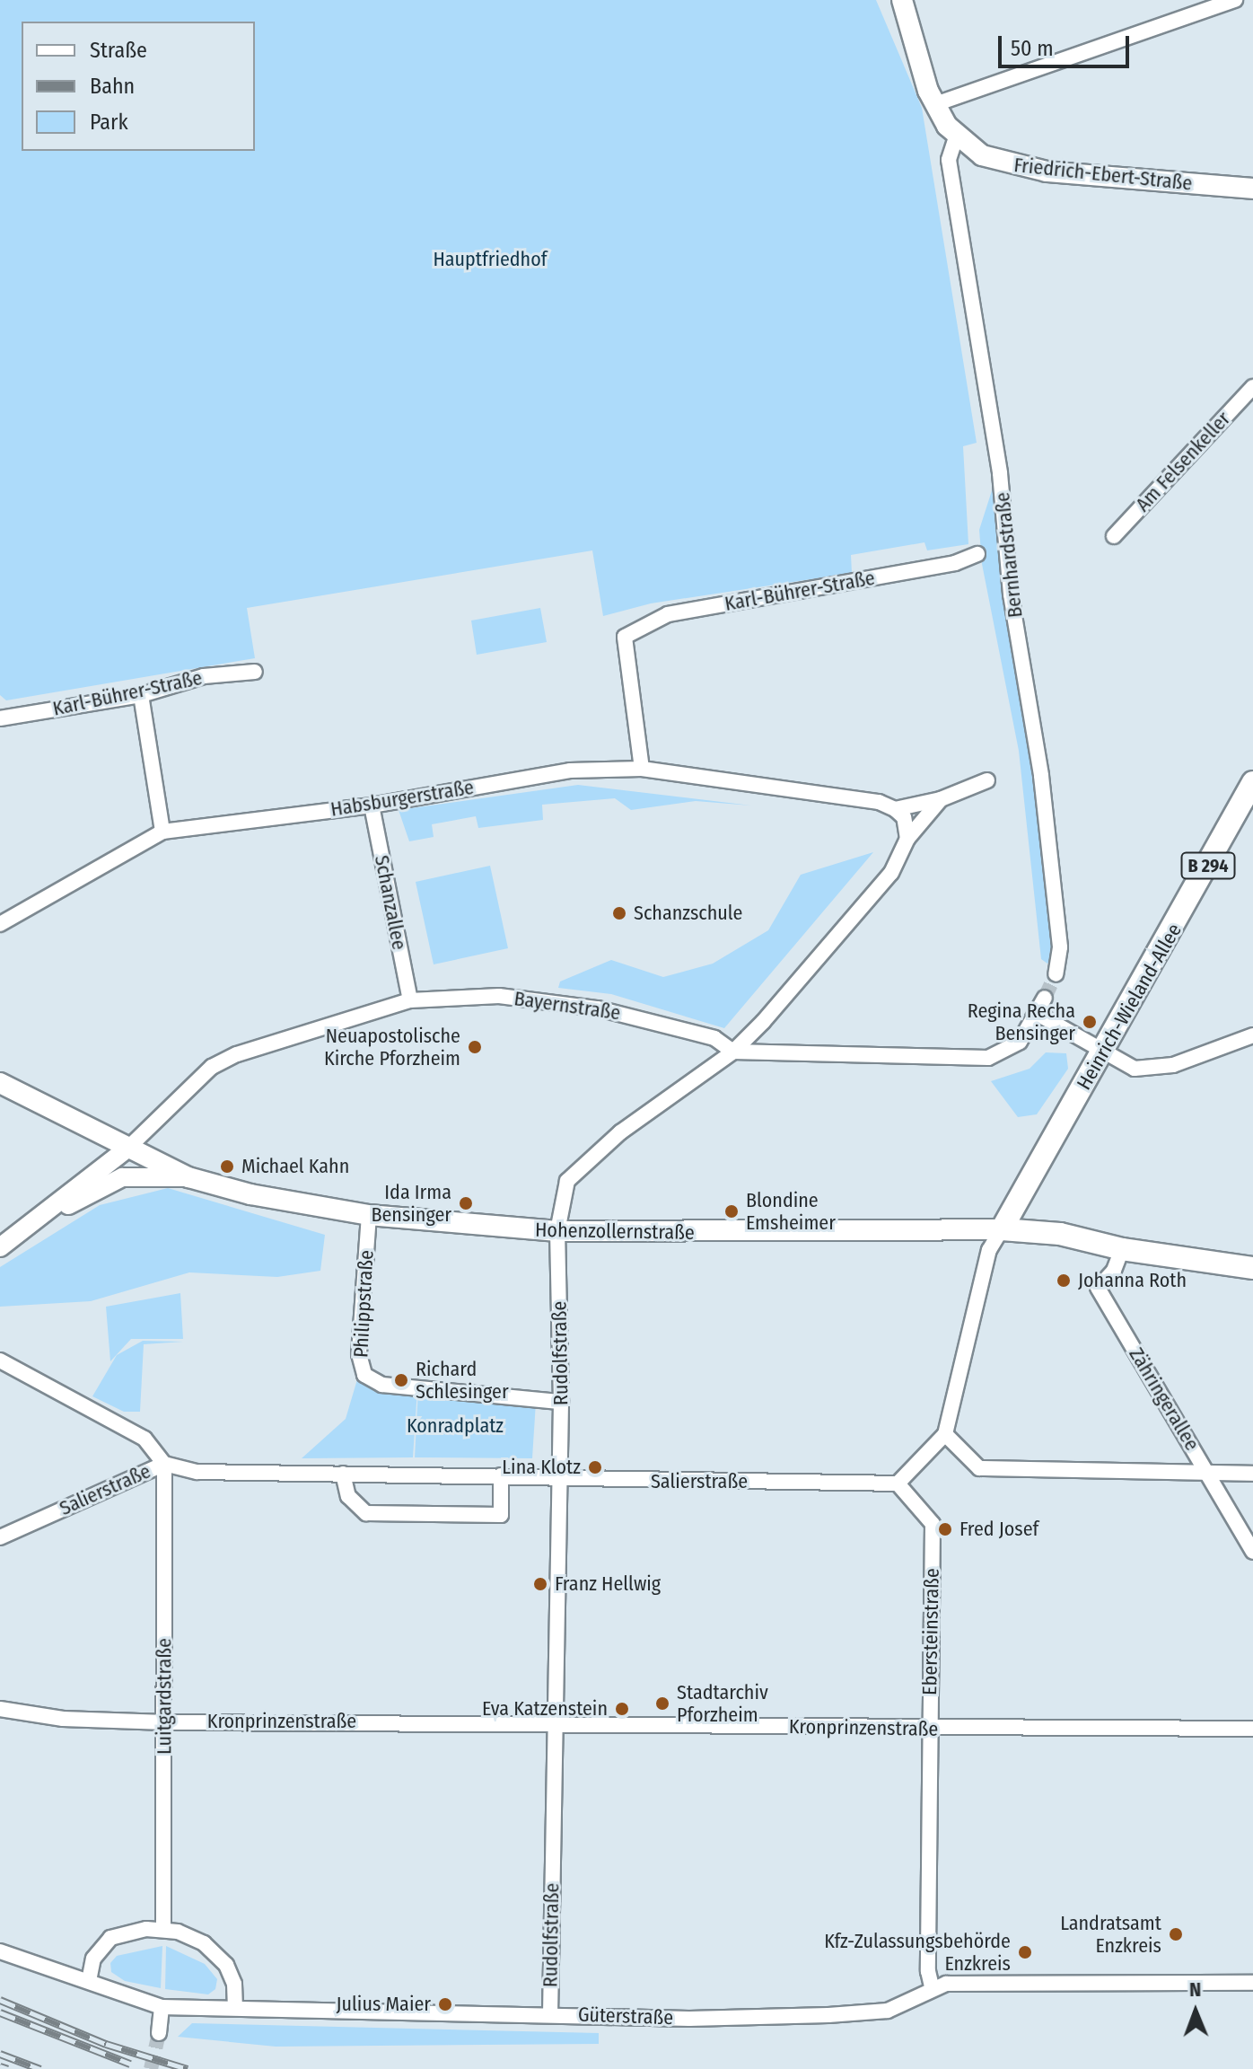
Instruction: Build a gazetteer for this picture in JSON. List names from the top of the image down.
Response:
{
  "streets": {
    "main road": [
      "Friedrich-Ebert-Straße",
      "B 294",
      "Heinrich-Wieland-Allee",
      "Hohenzollernstraße"
    ],
    "street": [
      "Am Felsenkeller",
      "Bernhardstraße",
      "Karl-Bührer-Straße",
      "Habsburgerstraße",
      "Schanzallee",
      "Bayernstraße",
      "Philippstraße",
      "Rudolfstraße",
      "Zähringerallee",
      "Salierstraße",
      "Ebersteinstraße",
      "Luitgardstraße",
      "Kronprinzenstraße",
      "Güterstraße"
    ]
  },
  "crossings": [
    ["Friedrich-Ebert-Straße", "Bernhardstraße"],
    ["Karl-Bührer-Straße", "Habsburgerstraße"],
    ["Habsburgerstraße", "Schanzallee"],
    ["Habsburgerstraße", "Rudolfstraße"],
    ["Schanzallee", "Bayernstraße"],
    ["Bayernstraße", "Hohenzollernstraße"],
    ["Bayernstraße", "Rudolfstraße"],
    ["Heinrich-Wieland-Allee", "Hohenzollernstraße"],
    ["Hohenzollernstraße", "Philippstraße"],
    ["Hohenzollernstraße", "Rudolfstraße"],
    ["Hohenzollernstraße", "Zähringerallee"],
    ["Philippstraße", "Rudolfstraße"],
    ["Rudolfstraße", "Salierstraße"],
    ["Rudolfstraße", "Kronprinzenstraße"],
    ["Rudolfstraße", "Güterstraße"],
    ["Salierstraße", "Ebersteinstraße"],
    ["Salierstraße", "Luitgardstraße"],
    ["Ebersteinstraße", "Kronprinzenstraße"],
    ["Ebersteinstraße", "Güterstraße"],
    ["Luitgardstraße", "Kronprinzenstraße"]
  ],
  "parks": ["Hauptfriedhof", "Konradplatz"],
  "places": [
    "Schanzschule",
    "Regina Recha Bensinger",
    "Neuapostolische Kirche Pforzheim",
    "Michael Kahn",
    "Ida Irma Bensinger",
    "Blondine Emsheimer",
    "Johanna Roth",
    "Richard Schlesinger",
    "Lina Klotz",
    "Fred Josef",
    "Franz Hellwig",
    "Stadtarchiv Pforzheim",
    "Eva Katzenstein",
    "Landratsamt Enzkreis",
    "Kfz-Zulassungsbehörde Enzkreis",
    "Julius Maier"
  ],
  "legend": ["Straße", "Bahn", "Park"],
  "scale_bar": "50 m",
  "north": "top"
}
